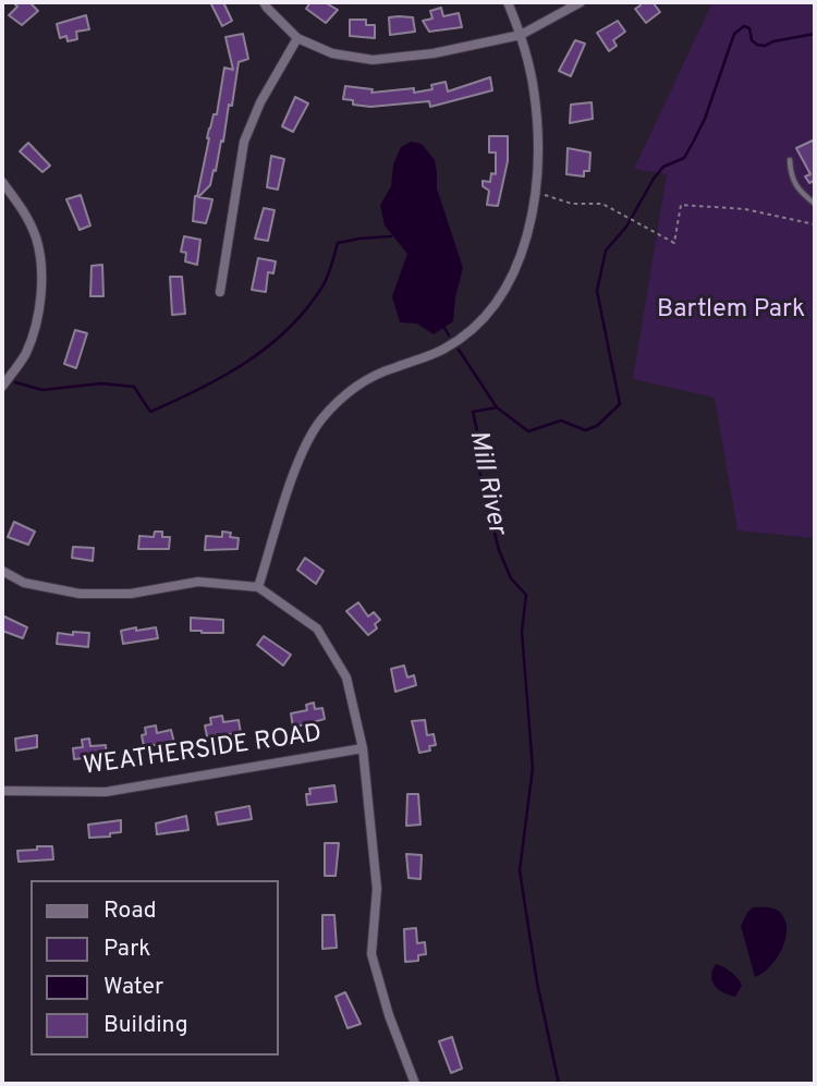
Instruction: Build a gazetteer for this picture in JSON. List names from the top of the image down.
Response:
{
  "streets": {
    "street": ["WEATHERSIDE ROAD"]
  },
  "water": ["Mill River"],
  "parks": ["Bartlem Park"],
  "legend": [
    "Road",
    "Park",
    "Water",
    "Building"
  ]
}
